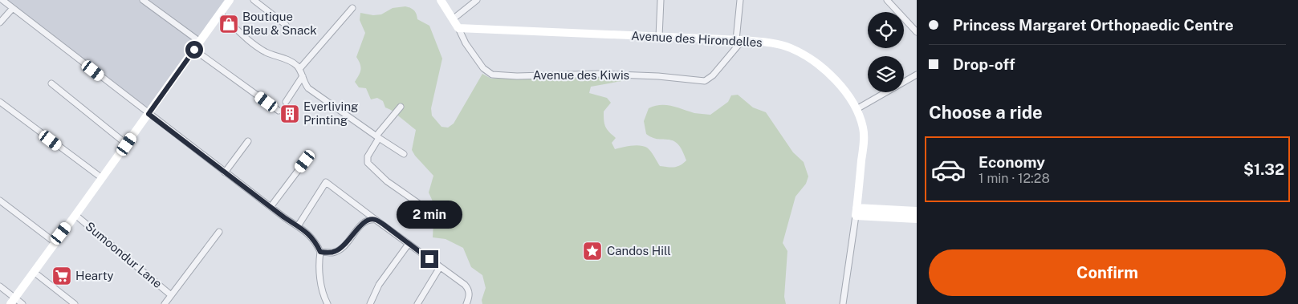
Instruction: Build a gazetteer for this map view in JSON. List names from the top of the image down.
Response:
{
  "streets": {
    "main road": ["Avenue des Hirondelles", "Avenue des Kiwis"],
    "street": ["Sumoondur Lane"]
  },
  "crossings": [
    ["Avenue des Hirondelles", "Avenue des Kiwis"]
  ],
  "places": {
    "shop": ["Boutique Bleu & Snack"],
    "building": ["Everliving Printing"],
    "place": ["Candos Hill"],
    "supermarket": ["Hearty"]
  },
  "page": {
    "banner": ["Princess Margaret Orthopaedic Centre", "Drop-off"],
    "heading": "Choose a ride",
    "list": [
      {
        "name": "Economy",
        "note": "1 min · 12:28",
        "value": "$1.32"
      }
    ],
    "bubble": "2 min",
    "buttons": "Confirm"
  }
}
